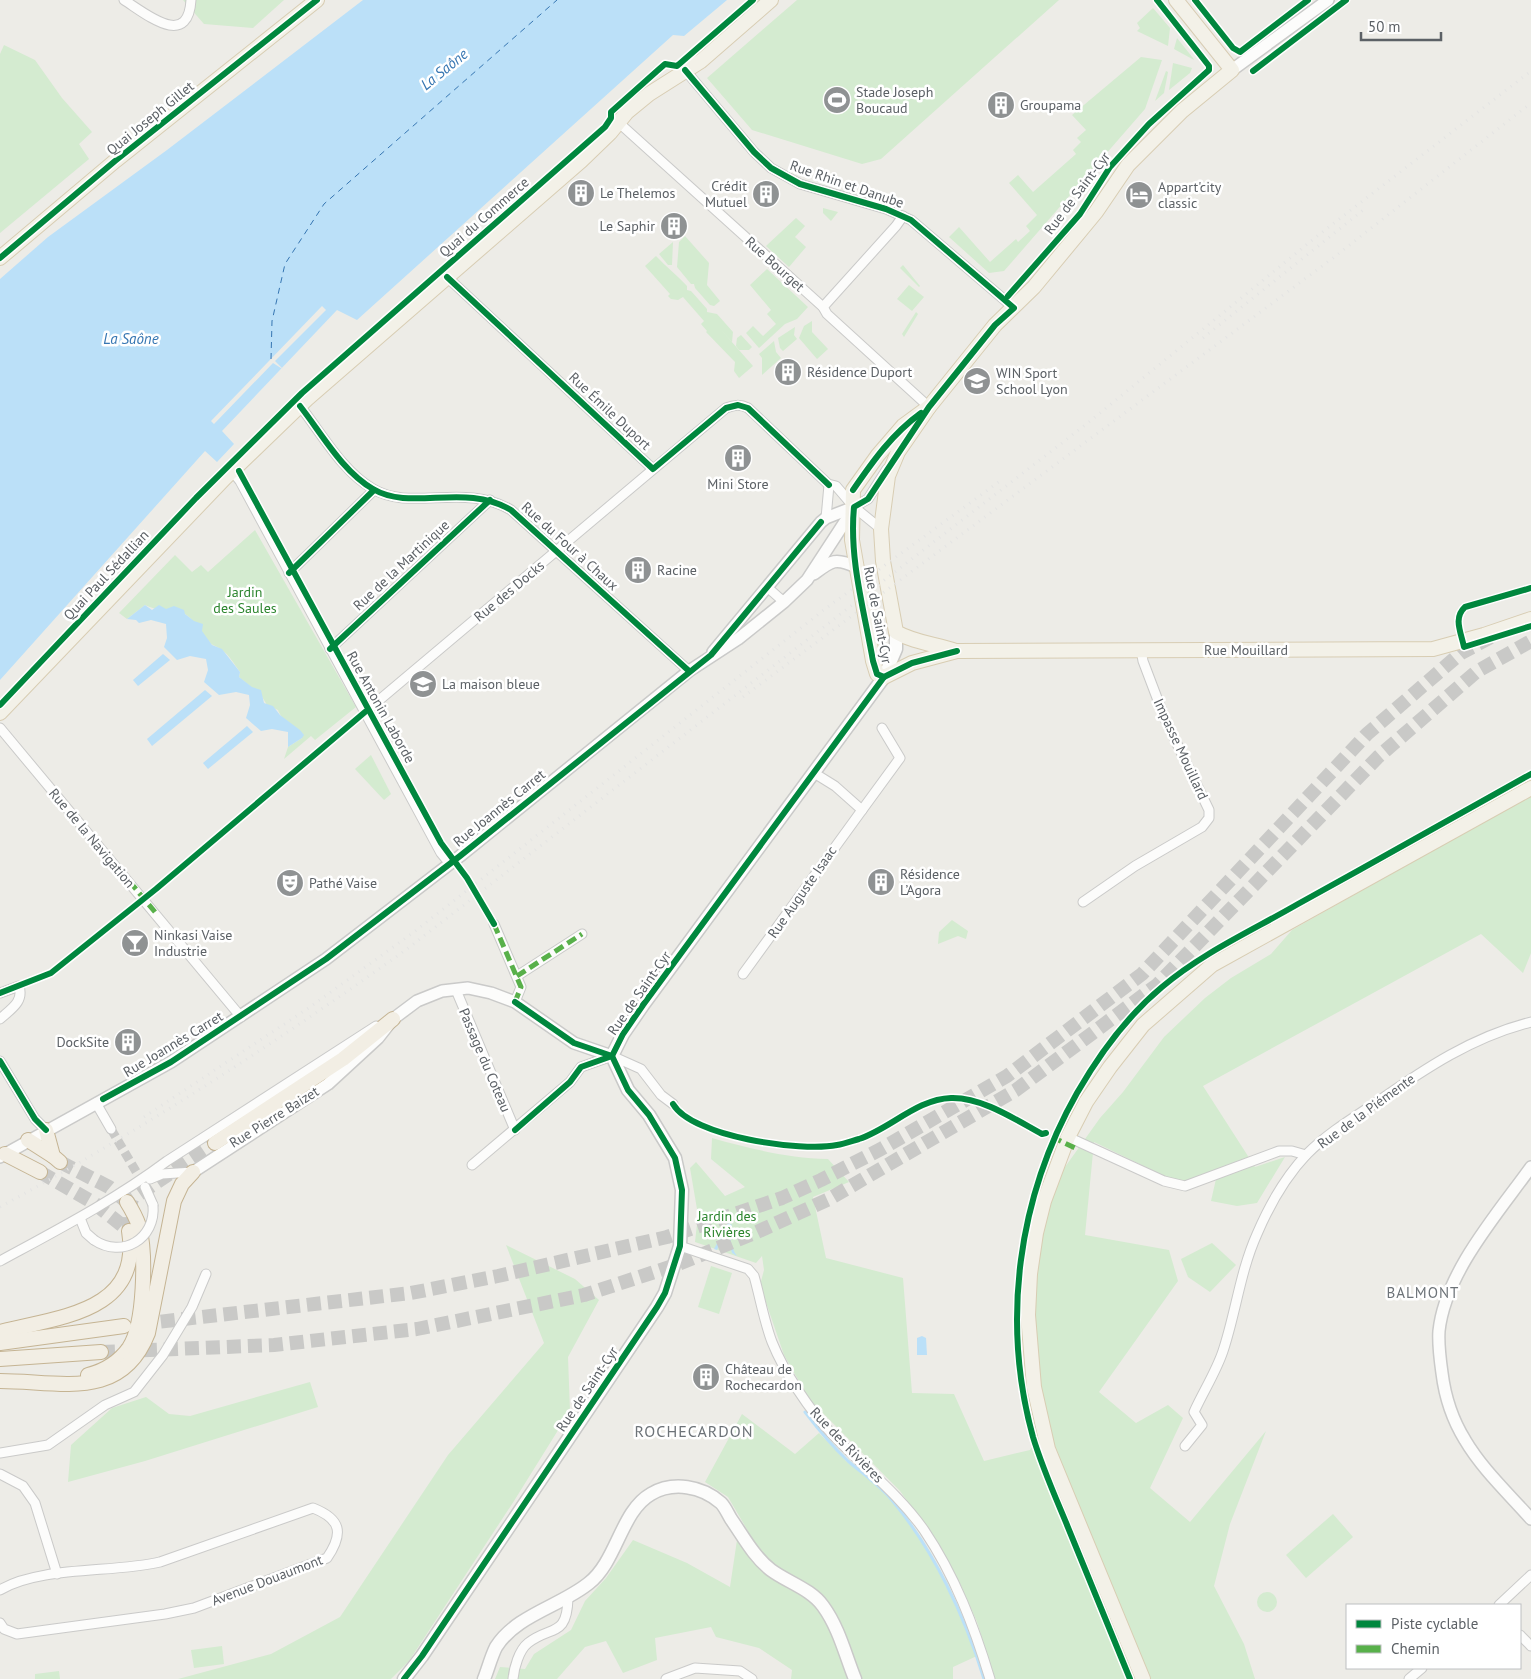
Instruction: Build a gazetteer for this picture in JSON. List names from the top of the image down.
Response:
{
  "streets": {
    "main road": [
      "Quai Joseph Gillet",
      "Rue de Saint-Cyr",
      "Quai du Commerce",
      "Quai Paul Sédallian",
      "Rue Mouillard"
    ],
    "street": [
      "Rue Rhin et Danube",
      "Rue Bourget",
      "Rue Émile Duport",
      "Rue du Four à Chaux",
      "Rue de la Martinique",
      "Rue des Docks",
      "Rue Antonin Laborde",
      "Impasse Mouillard",
      "Rue Joannès Carret",
      "Rue de la Navigation",
      "Rue Auguste Isaac",
      "Passage du Coteau",
      "Rue de la Piémente",
      "Rue Pierre Baizet",
      "Rue des Rivières",
      "Avenue Douaumont"
    ]
  },
  "crossings": [
    ["Rue Rhin et Danube", "Rue de Saint-Cyr"],
    ["Rue Rhin et Danube", "Quai du Commerce"],
    ["Rue de Saint-Cyr", "Rue Bourget"],
    ["Rue de Saint-Cyr", "Rue Émile Duport"],
    ["Rue de Saint-Cyr", "Rue Mouillard"],
    ["Rue de Saint-Cyr", "Rue Joannès Carret"],
    ["Rue de Saint-Cyr", "Rue Pierre Baizet"],
    ["Rue de Saint-Cyr", "Rue des Rivières"],
    ["Quai du Commerce", "Rue Bourget"],
    ["Quai du Commerce", "Rue Émile Duport"],
    ["Quai du Commerce", "Rue du Four à Chaux"],
    ["Quai du Commerce", "Quai Paul Sédallian"],
    ["Quai du Commerce", "Rue Antonin Laborde"],
    ["Rue Émile Duport", "Rue des Docks"],
    ["Rue Émile Duport", "Rue Joannès Carret"],
    ["Rue du Four à Chaux", "Rue de la Martinique"],
    ["Rue du Four à Chaux", "Rue des Docks"],
    ["Rue du Four à Chaux", "Rue Joannès Carret"],
    ["Rue de la Martinique", "Rue Antonin Laborde"],
    ["Quai Paul Sédallian", "Rue Antonin Laborde"],
    ["Rue des Docks", "Rue Antonin Laborde"],
    ["Rue Mouillard", "Impasse Mouillard"],
    ["Rue Antonin Laborde", "Rue Joannès Carret"],
    ["Rue Joannès Carret", "Rue de la Navigation"],
    ["Passage du Coteau", "Rue Pierre Baizet"]
  ],
  "districts": ["BALMONT", "ROCHECARDON"],
  "water": ["La Saône"],
  "parks": ["Jardin des Saules", "Jardin des Rivières"],
  "places": {
    "sports": ["Stade Joseph Boucaud"],
    "building": [
      "Groupama",
      "Le Thelemos",
      "Crédit Mutuel",
      "Le Saphir",
      "Résidence Duport",
      "Mini Store",
      "Racine",
      "Résidence L’Agora",
      "DockSite",
      "Château de Rochecardon"
    ],
    "hotel": ["Appart'city classic"],
    "school or university": ["WIN Sport School Lyon", "La maison bleue"],
    "theatre": ["Pathé Vaise"],
    "bar": ["Ninkasi Vaise Industrie"]
  },
  "legend": ["Piste cyclable", "Chemin"],
  "scale_bar": "50 m"
}
